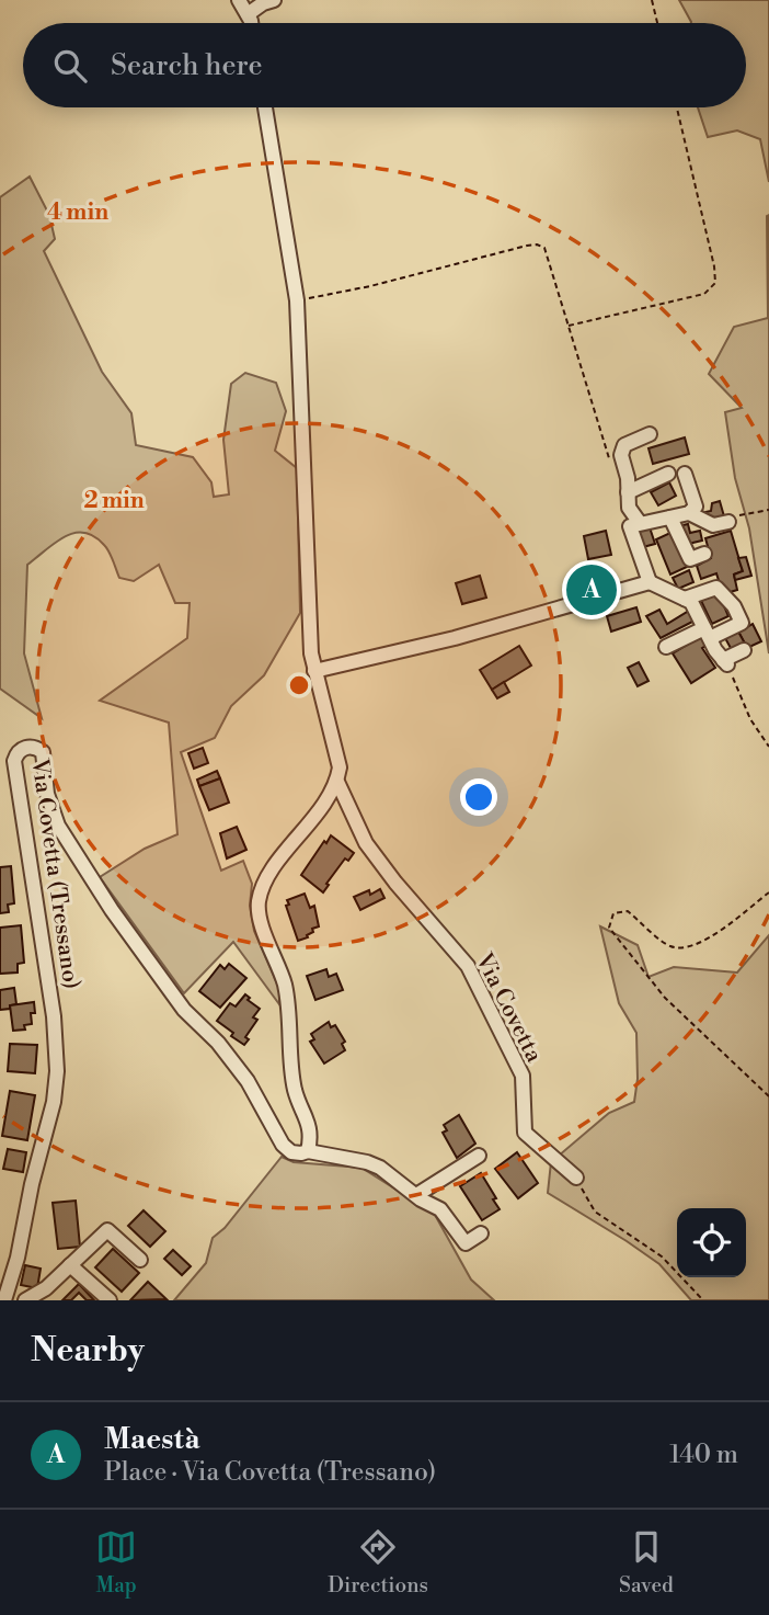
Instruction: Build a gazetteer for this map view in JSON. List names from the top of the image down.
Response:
{
  "streets": {
    "street": ["Via Covetta (Tressano)", "Via Covetta"]
  },
  "page": {
    "search": "Search here",
    "pins": "A",
    "heading": "Nearby",
    "list": [
      {
        "mark": "A",
        "name": "Maestà",
        "note": "Place · Via Covetta (Tressano)",
        "value": "140 m"
      }
    ],
    "nav": ["Map", "Directions", "Saved"]
  },
  "rings": ["4 min", "2 min"]
}
